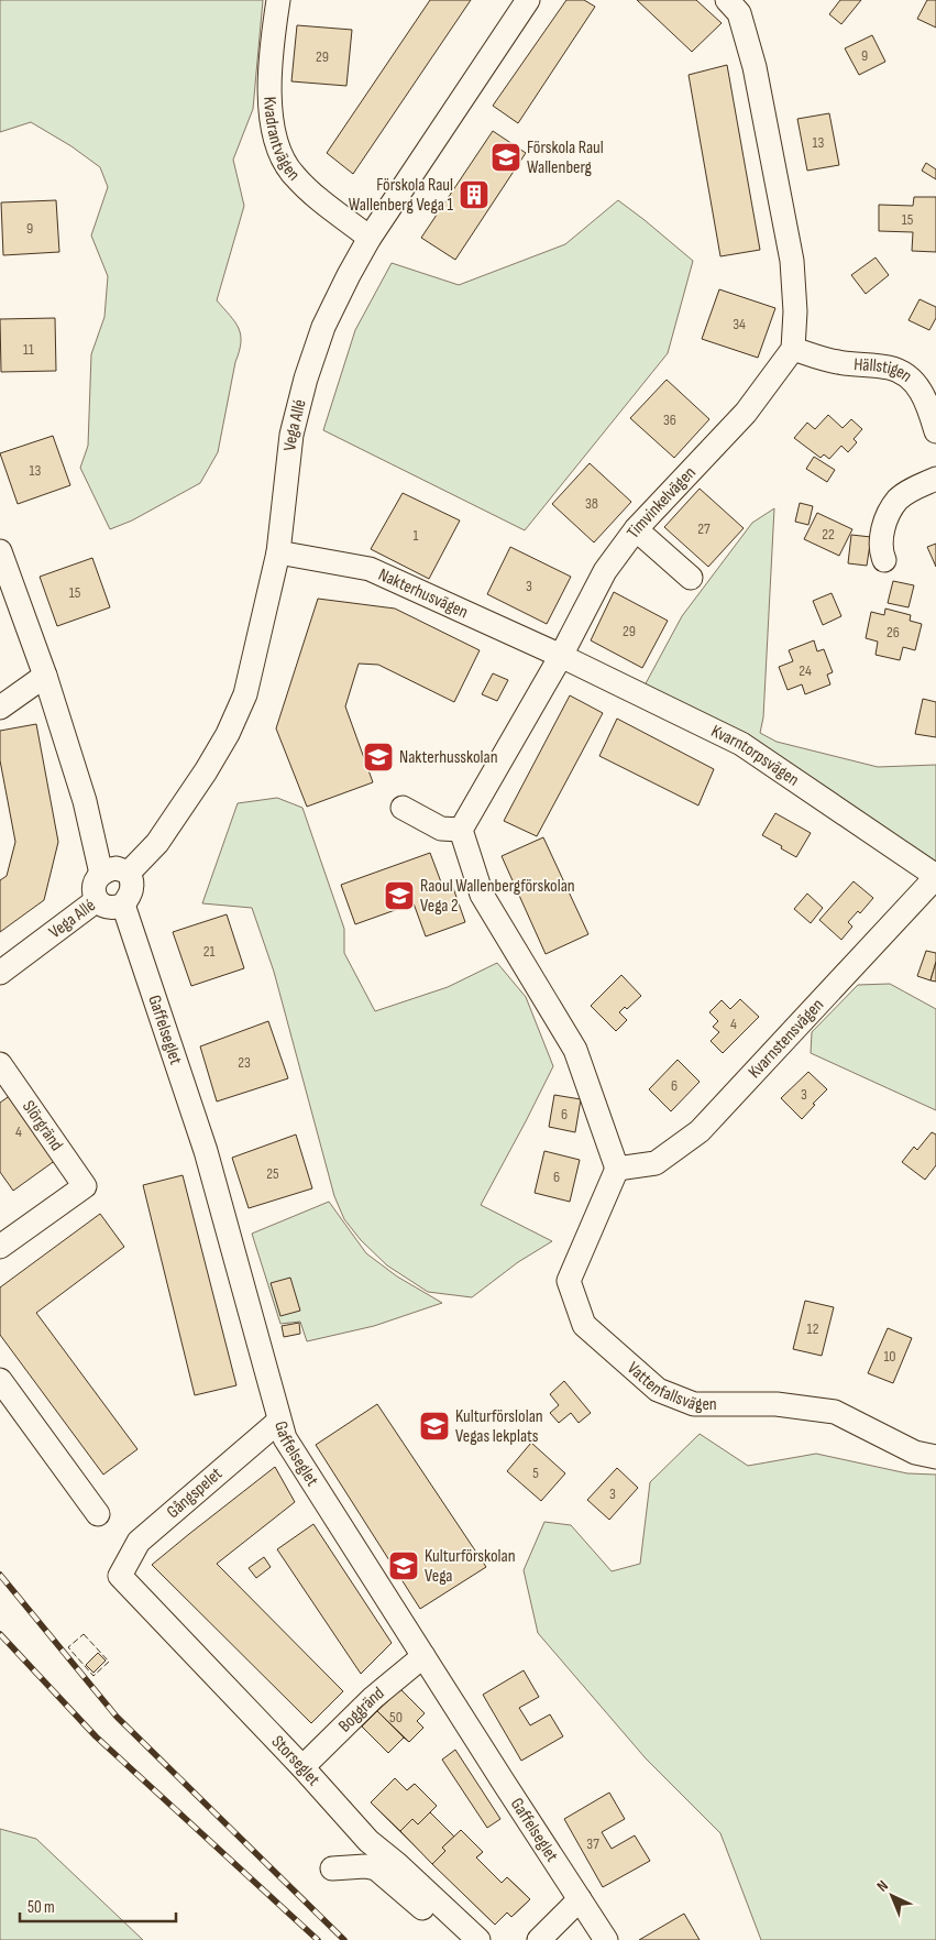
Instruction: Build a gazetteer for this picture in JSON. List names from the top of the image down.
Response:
{
  "streets": {
    "street": [
      "Kvadrantvägen",
      "Hällstigen",
      "Vega Allé",
      "Timvinkelvägen",
      "Nakterhusvägen",
      "Kvarntorpsvägen",
      "Gaffelseglet",
      "Kvarnstensvägen",
      "Slörgränd",
      "Vattenfallsvägen",
      "Gångspelet",
      "Boggränd",
      "Storseglet"
    ]
  },
  "crossings": [
    ["Kvadrantvägen", "Vega Allé"],
    ["Hällstigen", "Timvinkelvägen"],
    ["Vega Allé", "Nakterhusvägen"],
    ["Vega Allé", "Gaffelseglet"],
    ["Timvinkelvägen", "Nakterhusvägen"],
    ["Timvinkelvägen", "Kvarntorpsvägen"],
    ["Nakterhusvägen", "Kvarntorpsvägen"],
    ["Kvarntorpsvägen", "Kvarnstensvägen"],
    ["Gaffelseglet", "Gångspelet"],
    ["Gaffelseglet", "Boggränd"],
    ["Kvarnstensvägen", "Vattenfallsvägen"],
    ["Gångspelet", "Storseglet"],
    ["Boggränd", "Storseglet"]
  ],
  "places": {
    "school or university": [
      "Förskola Raul Wallenberg",
      "Nakterhusskolan",
      "Raoul Wallenbergförskolan Vega 2",
      "Kulturförslolan Vegas lekplats",
      "Kulturförskolan Vega"
    ],
    "building": ["Förskola Raul Wallenberg Vega 1"]
  },
  "house_numbers": [
    "9",
    "29",
    "13",
    "15",
    "9",
    "34",
    "11",
    "36",
    "13",
    "38",
    "27",
    "22",
    "1",
    "3",
    "15",
    "29",
    "26",
    "24",
    "21",
    "4",
    "23",
    "6",
    "3",
    "6",
    "4",
    "25",
    "6",
    "12",
    "10",
    "5",
    "3",
    "50",
    "37"
  ],
  "scale_bar": "50 m",
  "north": "top left"
}
